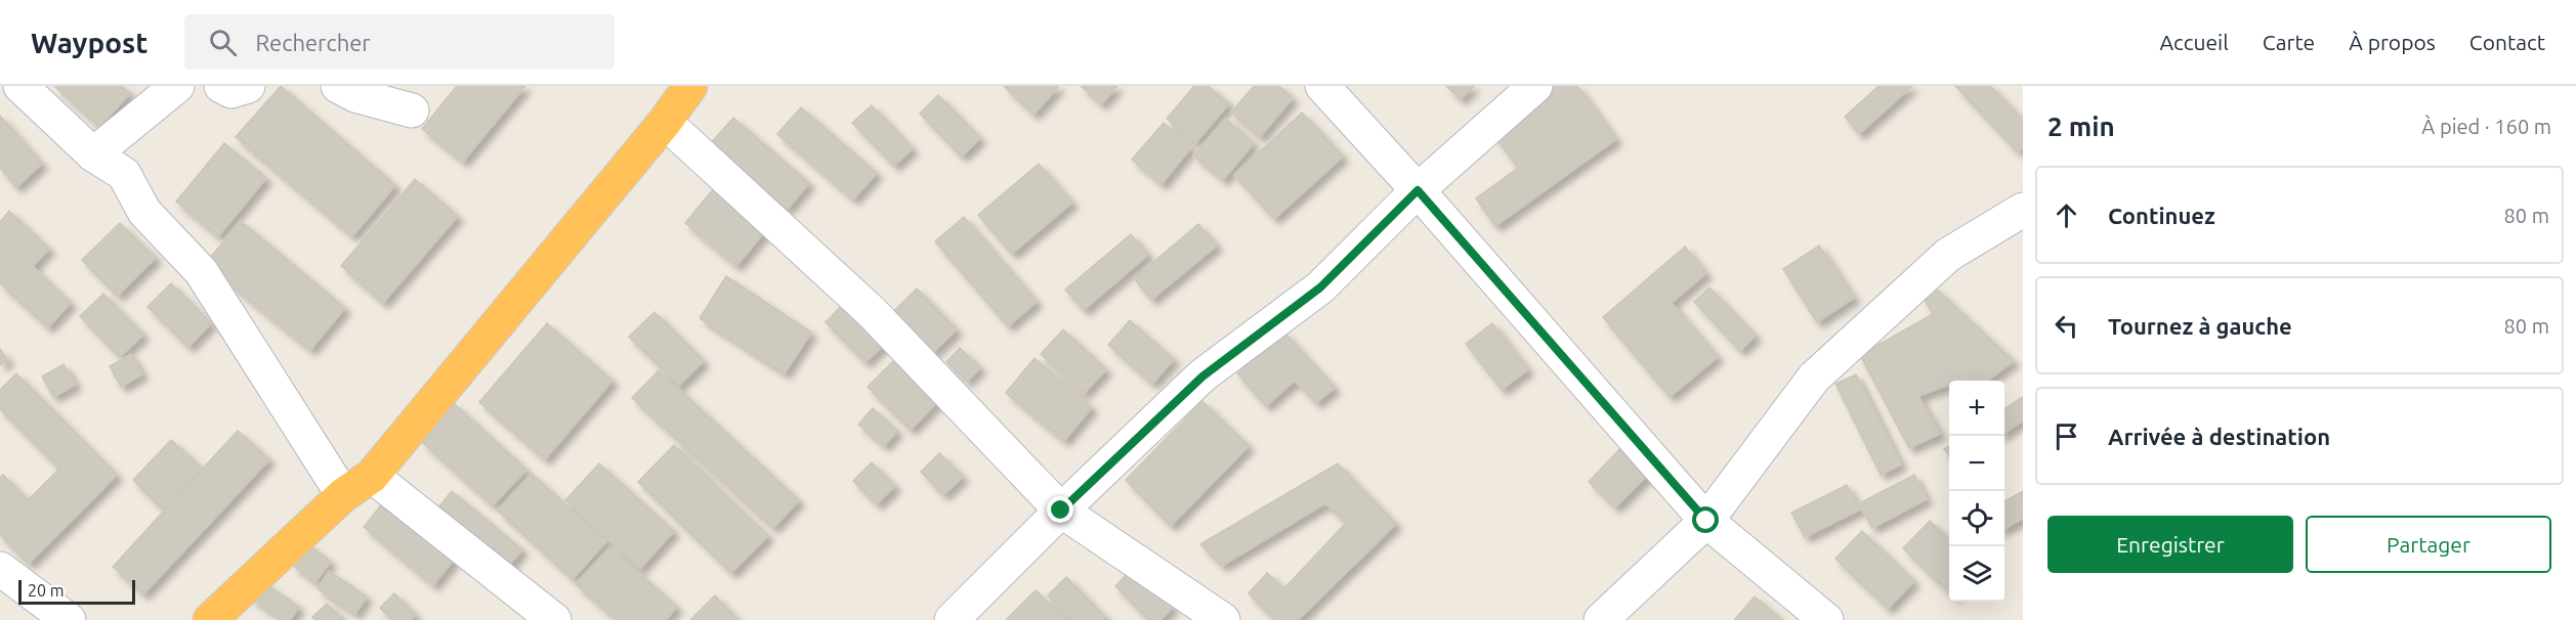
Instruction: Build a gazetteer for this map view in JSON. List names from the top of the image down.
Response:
{
  "scale_bar": "20 m",
  "page": {
    "header": "Waypost",
    "search": "Rechercher",
    "nav": [
      "Accueil",
      "Carte",
      "À propos",
      "Contact"
    ],
    "heading": ["2 min", "À pied · 160 m"],
    "list": [
      ["Continuez", "80 m"],
      ["Tournez à gauche", "80 m"],
      "Arrivée à destination"
    ],
    "map_buttons": ["+", "−"],
    "buttons": ["Enregistrer", "Partager"],
    "scale": "20 m"
  }
}
